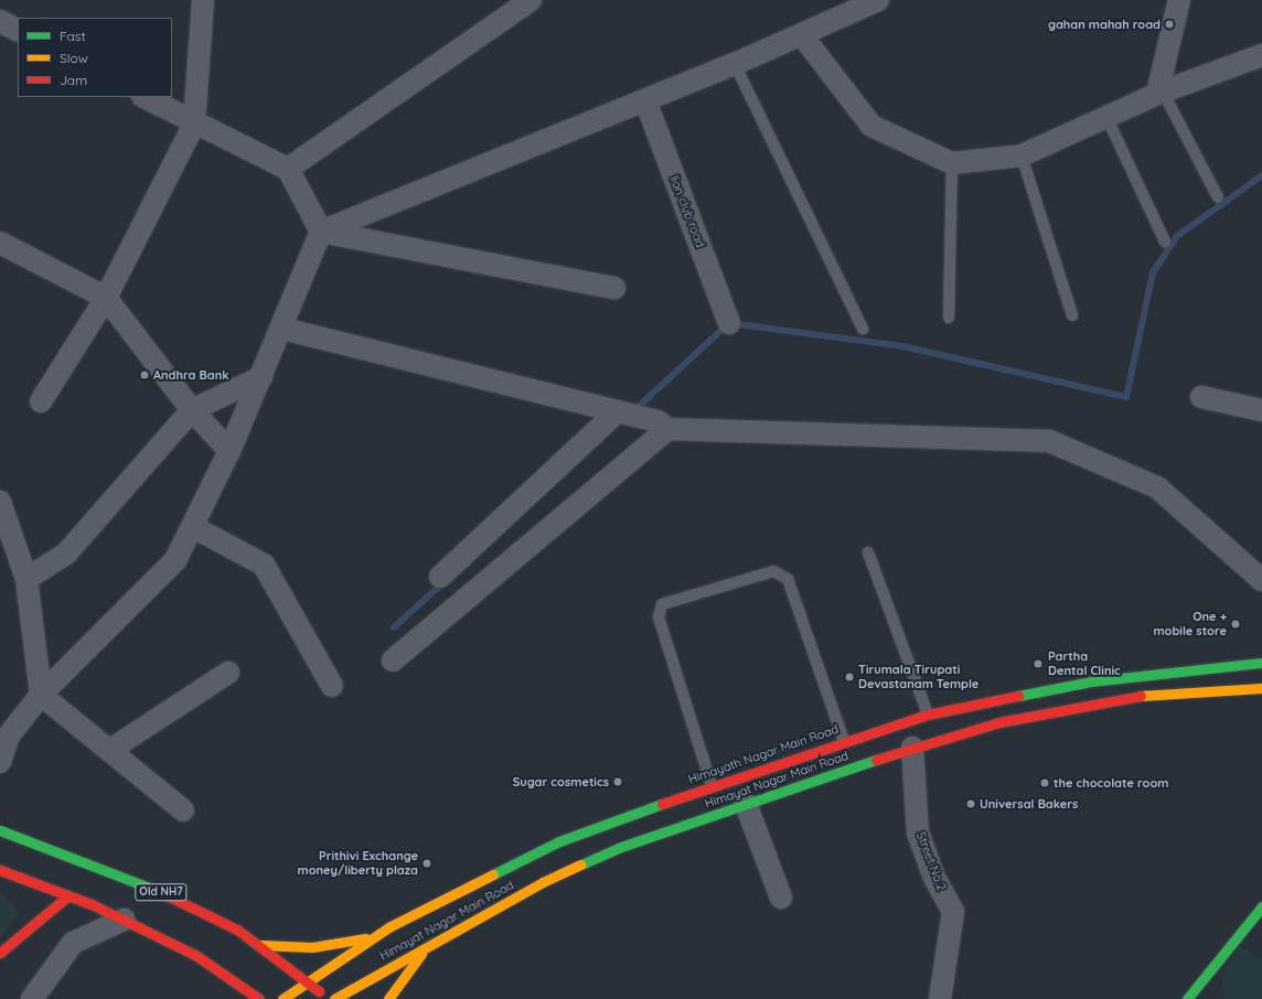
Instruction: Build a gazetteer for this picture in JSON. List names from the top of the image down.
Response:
{
  "streets": {
    "main road": ["Himayath Nagar Main Road", "Himayat Nagar Main Road", "Old NH7"],
    "street": ["lion club road", "Street No.2"]
  },
  "crossings": [
    ["Himayath Nagar Main Road", "Old NH7"],
    ["Himayat Nagar Main Road", "Street No.2"]
  ],
  "places": [
    "gahan mahah road",
    "Andhra Bank",
    "One + mobile store",
    "Partha Dental Clinic",
    "Tirumala Tirupati Devastanam Temple",
    "Sugar cosmetics",
    "the chocolate room",
    "Universal Bakers",
    "Prithivi Exchange money/liberty plaza"
  ],
  "legend": ["Fast", "Slow", "Jam"]
}
